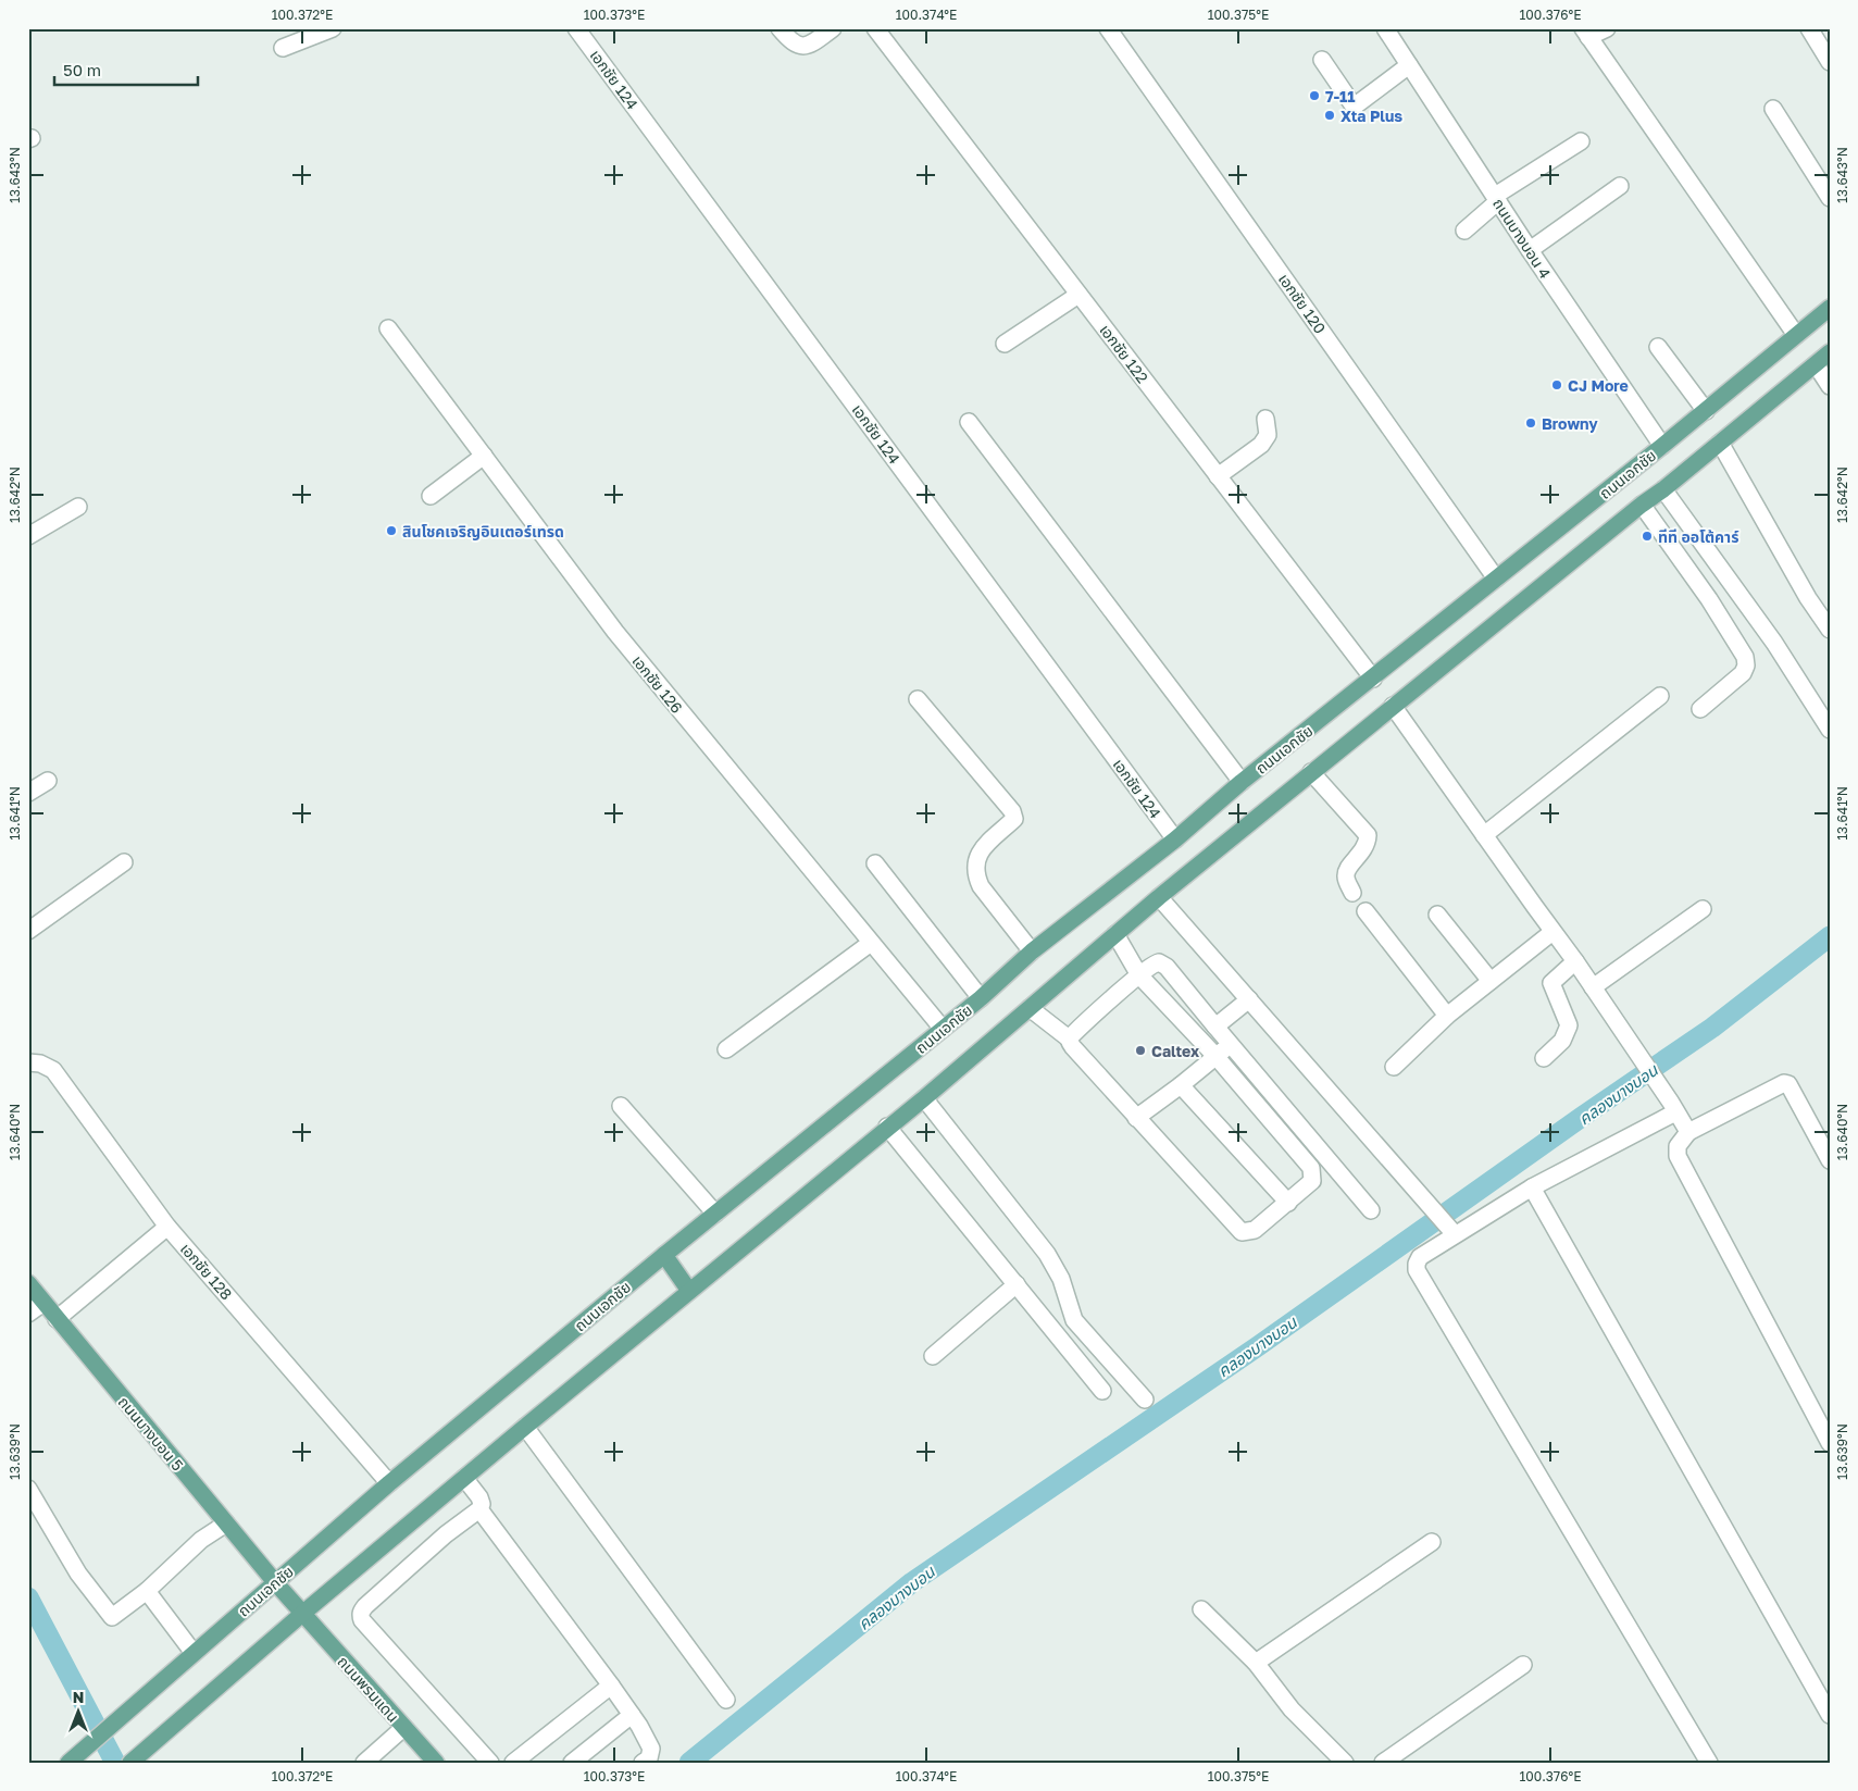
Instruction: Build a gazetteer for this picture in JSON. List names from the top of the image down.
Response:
{
  "streets": {
    "main road": ["ถนนเอกชัย", "ถนนบางบอน 5", "ถนนพรมแดน"],
    "street": [
      "เอกชัย 124",
      "ถนนบางบอน 4",
      "เอกชัย 120",
      "เอกชัย 122",
      "เอกชัย 126",
      "เอกชัย 128"
    ]
  },
  "crossings": [
    ["เอกชัย 124", "ถนนเอกชัย"],
    ["ถนนบางบอน 4", "ถนนเอกชัย"],
    ["เอกชัย 120", "ถนนเอกชัย"],
    ["เอกชัย 122", "ถนนเอกชัย"],
    ["ถนนเอกชัย", "เอกชัย 126"],
    ["ถนนเอกชัย", "เอกชัย 128"],
    ["ถนนเอกชัย", "ถนนบางบอน 5"],
    ["ถนนเอกชัย", "ถนนพรมแดน"],
    ["ถนนบางบอน 5", "ถนนพรมแดน"]
  ],
  "water": ["คลองบางบอน"],
  "places": [
    "7-11",
    "Xta Plus",
    "CJ More",
    "Browny",
    "สินโชคเจริญอินเตอร์เทรด",
    "ทีที ออโต้คาร์",
    "Caltex"
  ],
  "scale_bar": "50 m",
  "north": "top",
  "coordinates": [
    "100.372°E",
    "100.373°E",
    "100.374°E",
    "100.375°E",
    "100.376°E",
    "13.643°N",
    "13.642°N",
    "13.641°N",
    "13.640°N",
    "13.639°N"
  ]
}
